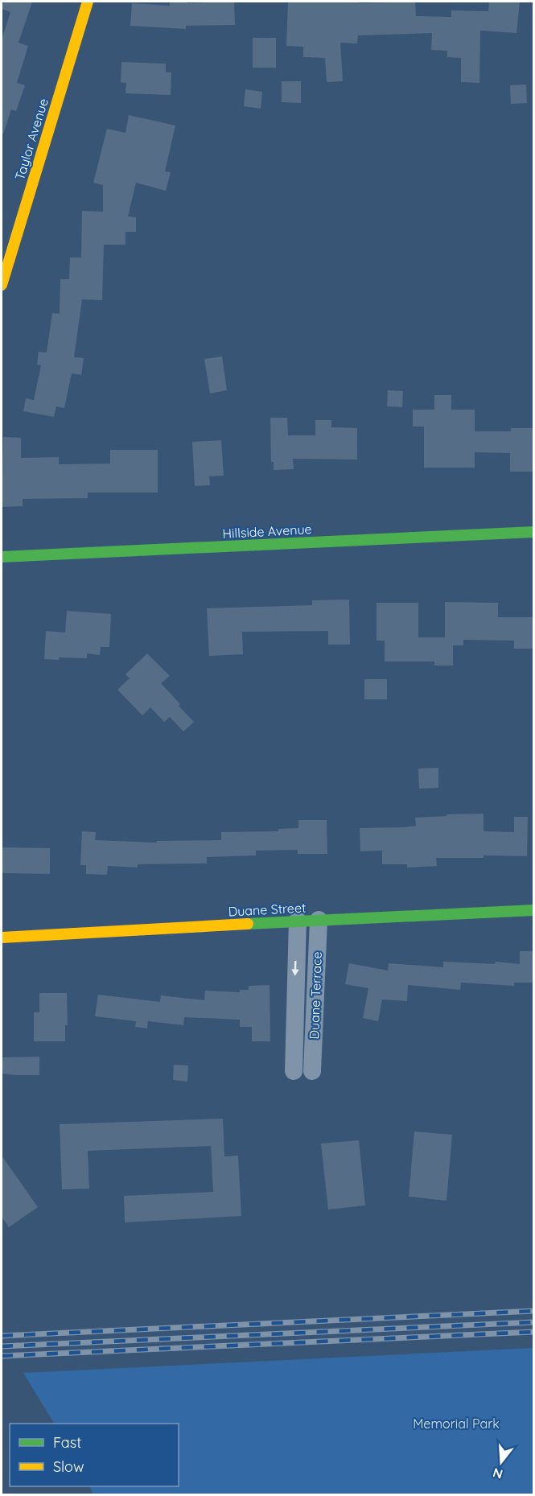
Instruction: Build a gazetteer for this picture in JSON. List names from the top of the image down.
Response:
{
  "streets": {
    "street": [
      "Taylor Avenue",
      "Hillside Avenue",
      "Duane Street",
      "Duane Terrace"
    ]
  },
  "crossings": [
    ["Duane Street", "Duane Terrace"]
  ],
  "parks": ["Memorial Park"],
  "legend": ["Fast", "Slow"],
  "north": "bottom"
}
